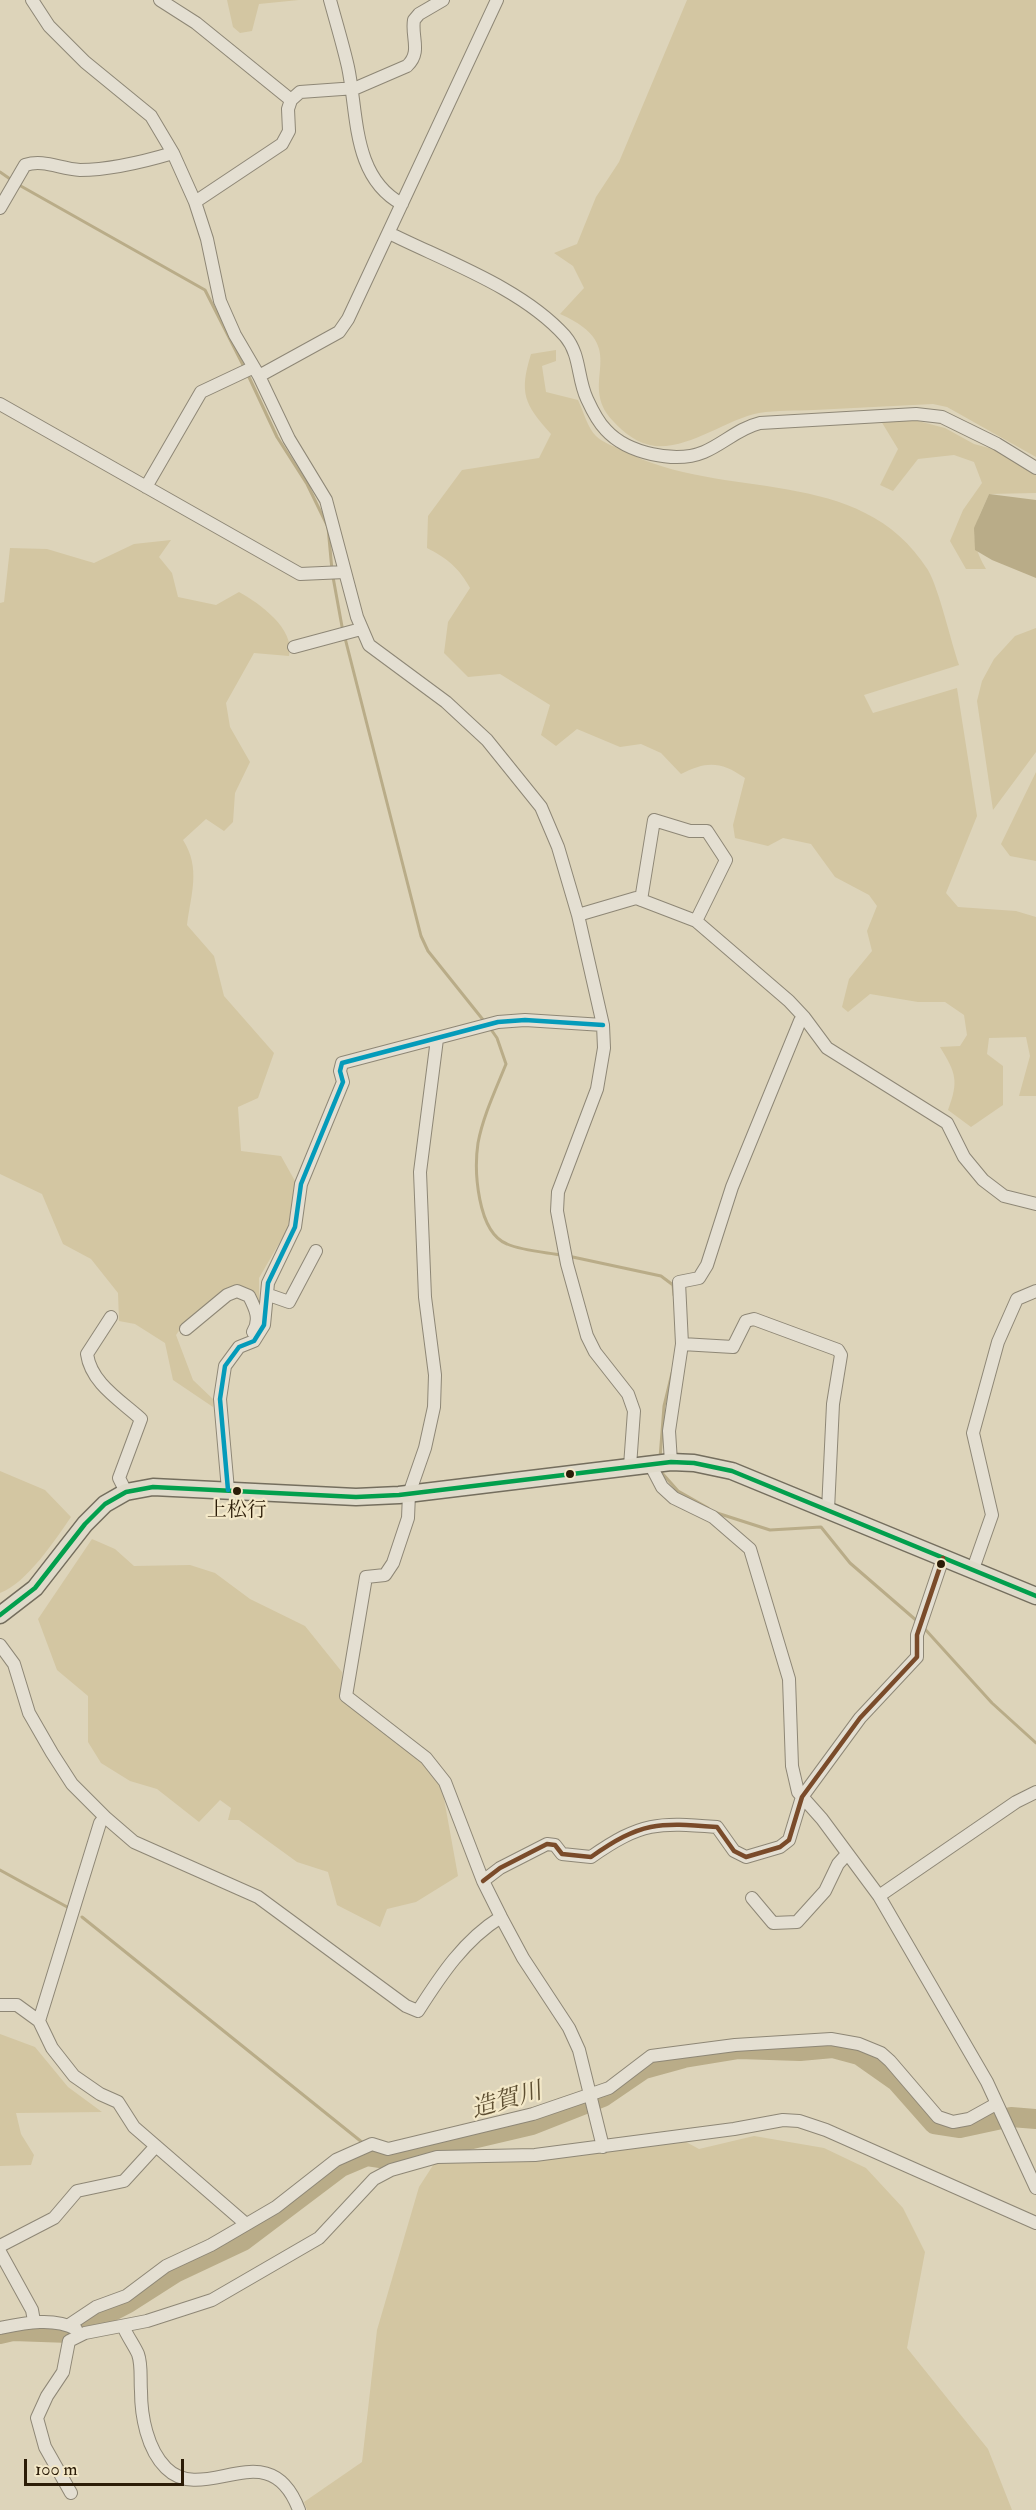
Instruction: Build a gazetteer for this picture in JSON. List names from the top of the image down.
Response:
{
  "water": ["造賀川"],
  "places": ["上松行"],
  "scale_bar": "100 m"
}
